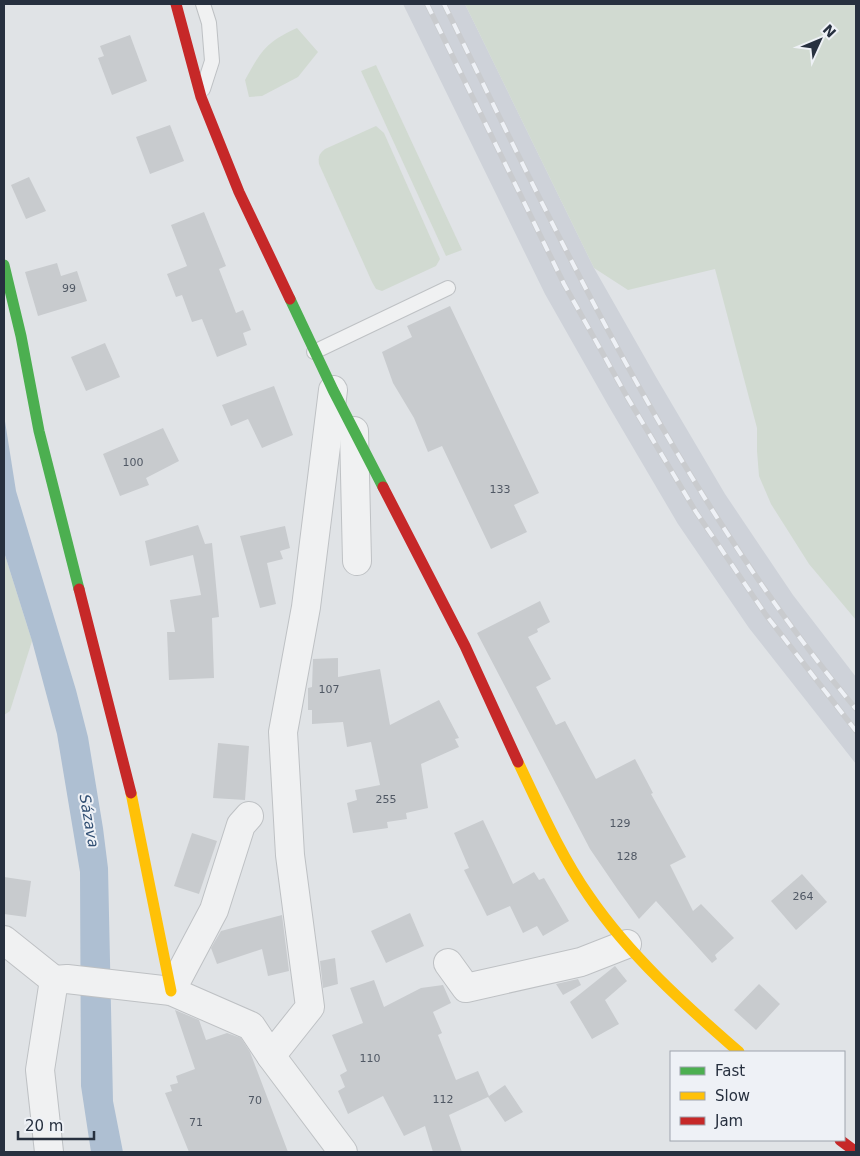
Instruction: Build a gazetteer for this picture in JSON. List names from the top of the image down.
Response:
{
  "water": ["Sázava"],
  "house_numbers": [
    "99",
    "100",
    "133",
    "107",
    "255",
    "129",
    "128",
    "264",
    "110",
    "112",
    "70",
    "71"
  ],
  "legend": ["Fast", "Slow", "Jam"],
  "scale_bar": "20 m",
  "north": "top right"
}
